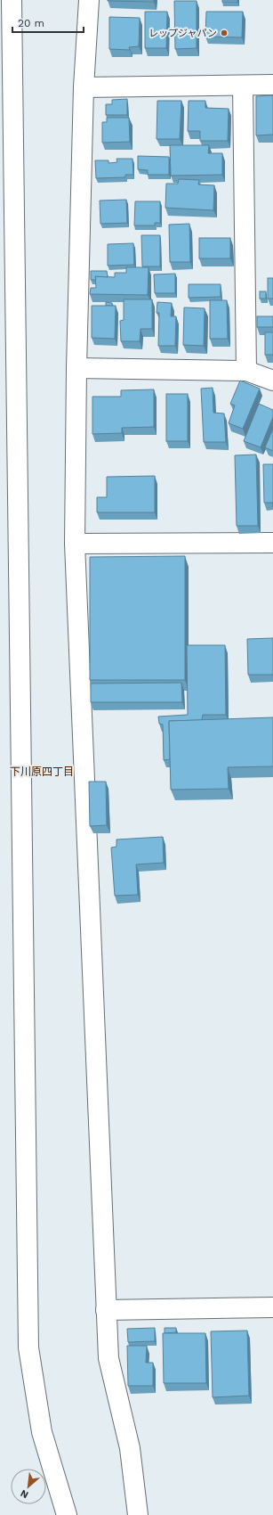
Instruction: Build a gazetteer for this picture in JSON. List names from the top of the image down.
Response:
{
  "districts": ["下川原四丁目"],
  "places": ["レップジャパン"],
  "scale_bar": "20 m",
  "north": "bottom left"
}
